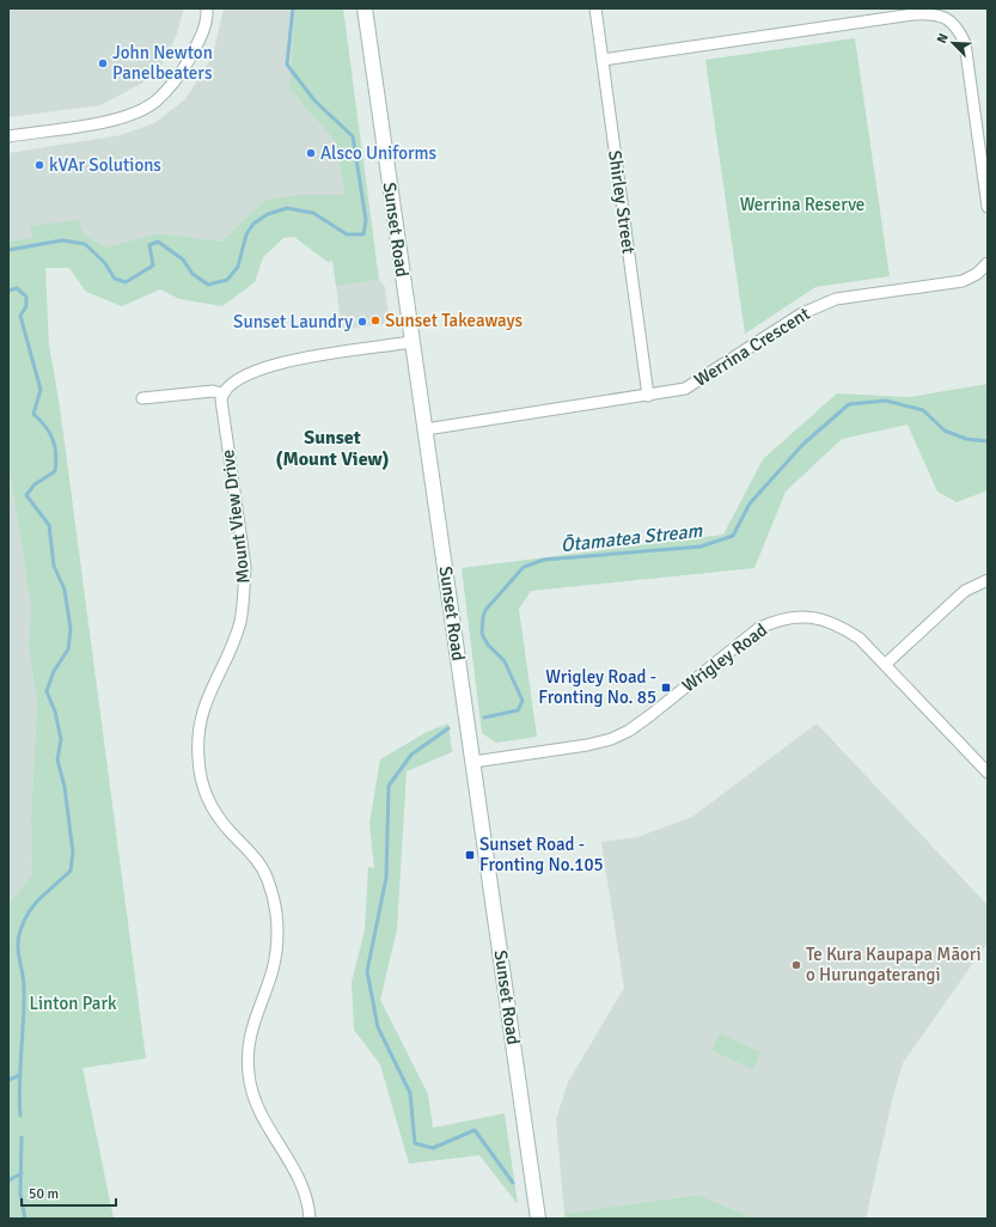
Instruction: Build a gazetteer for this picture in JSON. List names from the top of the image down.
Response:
{
  "streets": {
    "main road": ["Sunset Road"],
    "street": [
      "Shirley Street",
      "Werrina Crescent",
      "Mount View Drive",
      "Wrigley Road"
    ]
  },
  "crossings": [
    ["Shirley Street", "Werrina Crescent"],
    ["Sunset Road", "Werrina Crescent"],
    ["Sunset Road", "Wrigley Road"]
  ],
  "districts": ["Sunset (Mount View)"],
  "water": ["Ōtamatea Stream"],
  "parks": ["Werrina Reserve", "Linton Park"],
  "places": {
    "other": [
      "John Newton Panelbeaters",
      "Alsco Uniforms",
      "kVAr Solutions",
      "Sunset Takeaways",
      "Sunset Laundry",
      "Te Kura Kaupapa Māori o Hurungaterangi"
    ],
    "transit": ["Wrigley Road - Fronting No. 85", "Sunset Road - Fronting No.105"]
  },
  "scale_bar": "50 m",
  "north": "top left"
}
